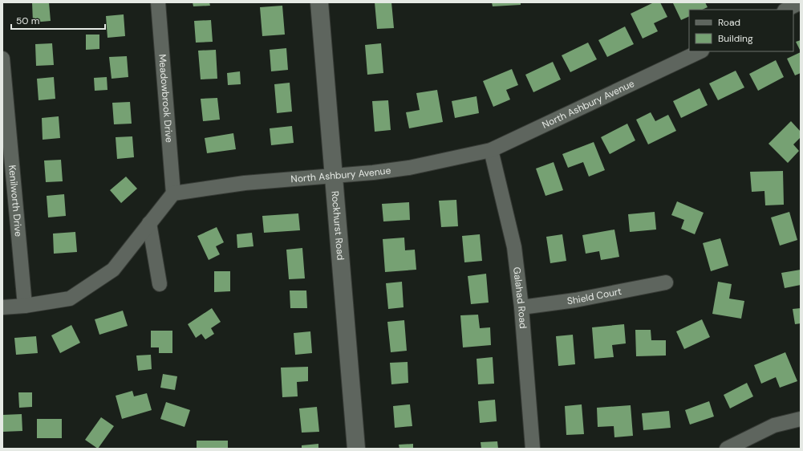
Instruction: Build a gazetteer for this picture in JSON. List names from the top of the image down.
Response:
{
  "streets": {
    "street": [
      "Meadowbrook Drive",
      "North Ashbury Avenue",
      "Kenilworth Drive",
      "Rockhurst Road",
      "Shield Court",
      "Galahad Road"
    ]
  },
  "crossings": [
    ["Meadowbrook Drive", "North Ashbury Avenue"],
    ["North Ashbury Avenue", "Rockhurst Road"],
    ["North Ashbury Avenue", "Galahad Road"],
    ["Shield Court", "Galahad Road"]
  ],
  "legend": ["Road", "Building"],
  "scale_bar": "50 m"
}
